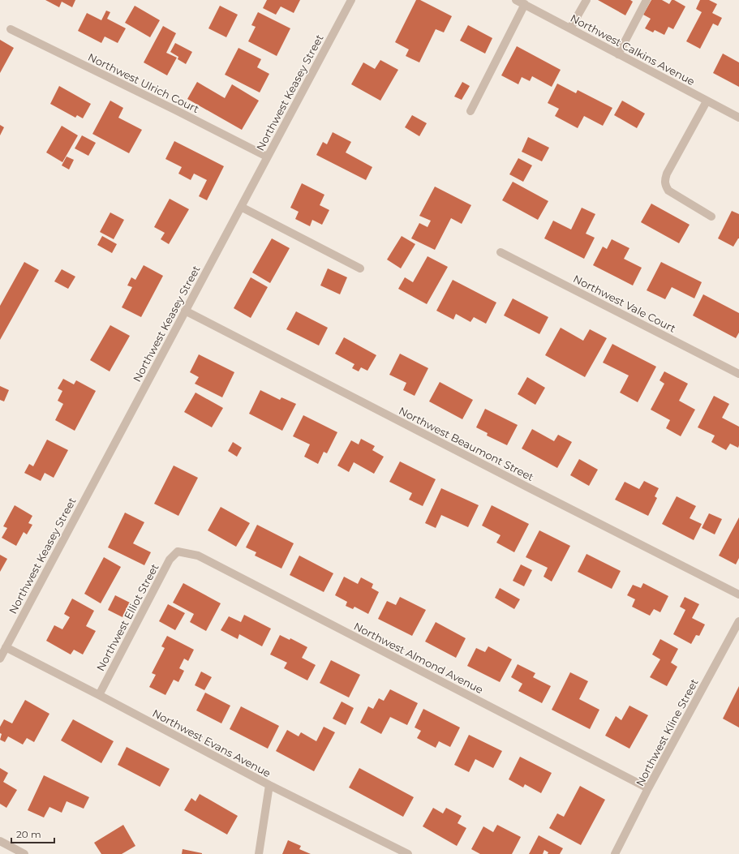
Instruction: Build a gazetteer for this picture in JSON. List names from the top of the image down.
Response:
{
  "streets": {
    "street": [
      "Northwest Calkins Avenue",
      "Northwest Ulrich Court",
      "Northwest Keasey Street",
      "Northwest Vale Court",
      "Northwest Beaumont Street",
      "Northwest Elliot Street",
      "Northwest Almond Avenue",
      "Northwest Kline Street",
      "Northwest Evans Avenue"
    ]
  },
  "crossings": [
    ["Northwest Ulrich Court", "Northwest Keasey Street"],
    ["Northwest Keasey Street", "Northwest Beaumont Street"],
    ["Northwest Keasey Street", "Northwest Evans Avenue"],
    ["Northwest Elliot Street", "Northwest Almond Avenue"],
    ["Northwest Elliot Street", "Northwest Evans Avenue"],
    ["Northwest Almond Avenue", "Northwest Kline Street"]
  ],
  "scale_bar": "20 m"
}
